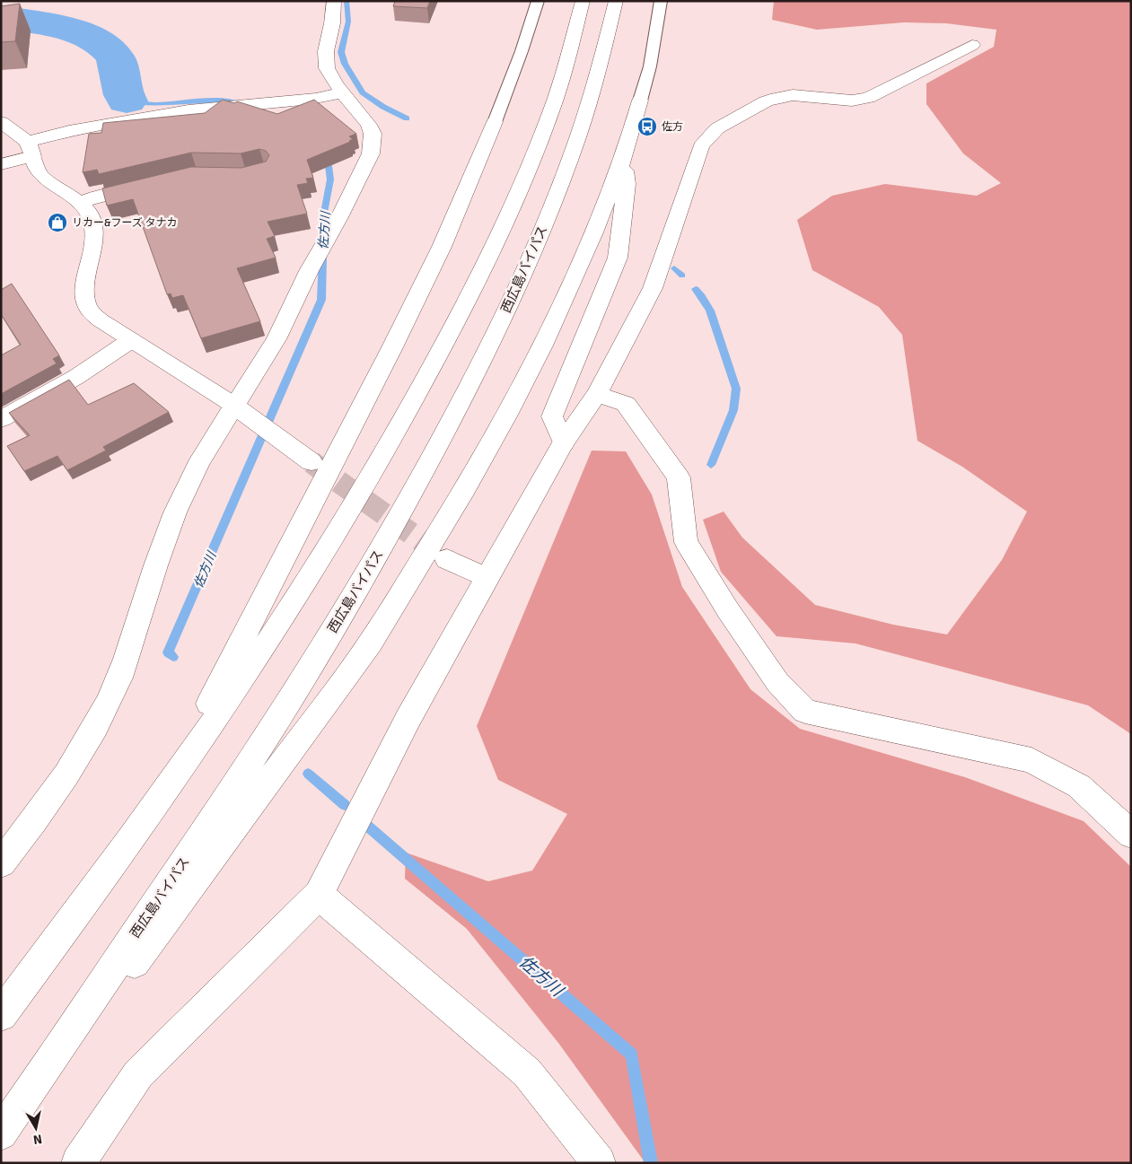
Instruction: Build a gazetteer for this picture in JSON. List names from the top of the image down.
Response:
{
  "streets": {
    "main road": ["西広島バイパス"]
  },
  "water": ["佐方川"],
  "places": {
    "bus stop": ["佐方"],
    "shop": ["リカー&フーズ タナカ"]
  },
  "north": "bottom"
}
